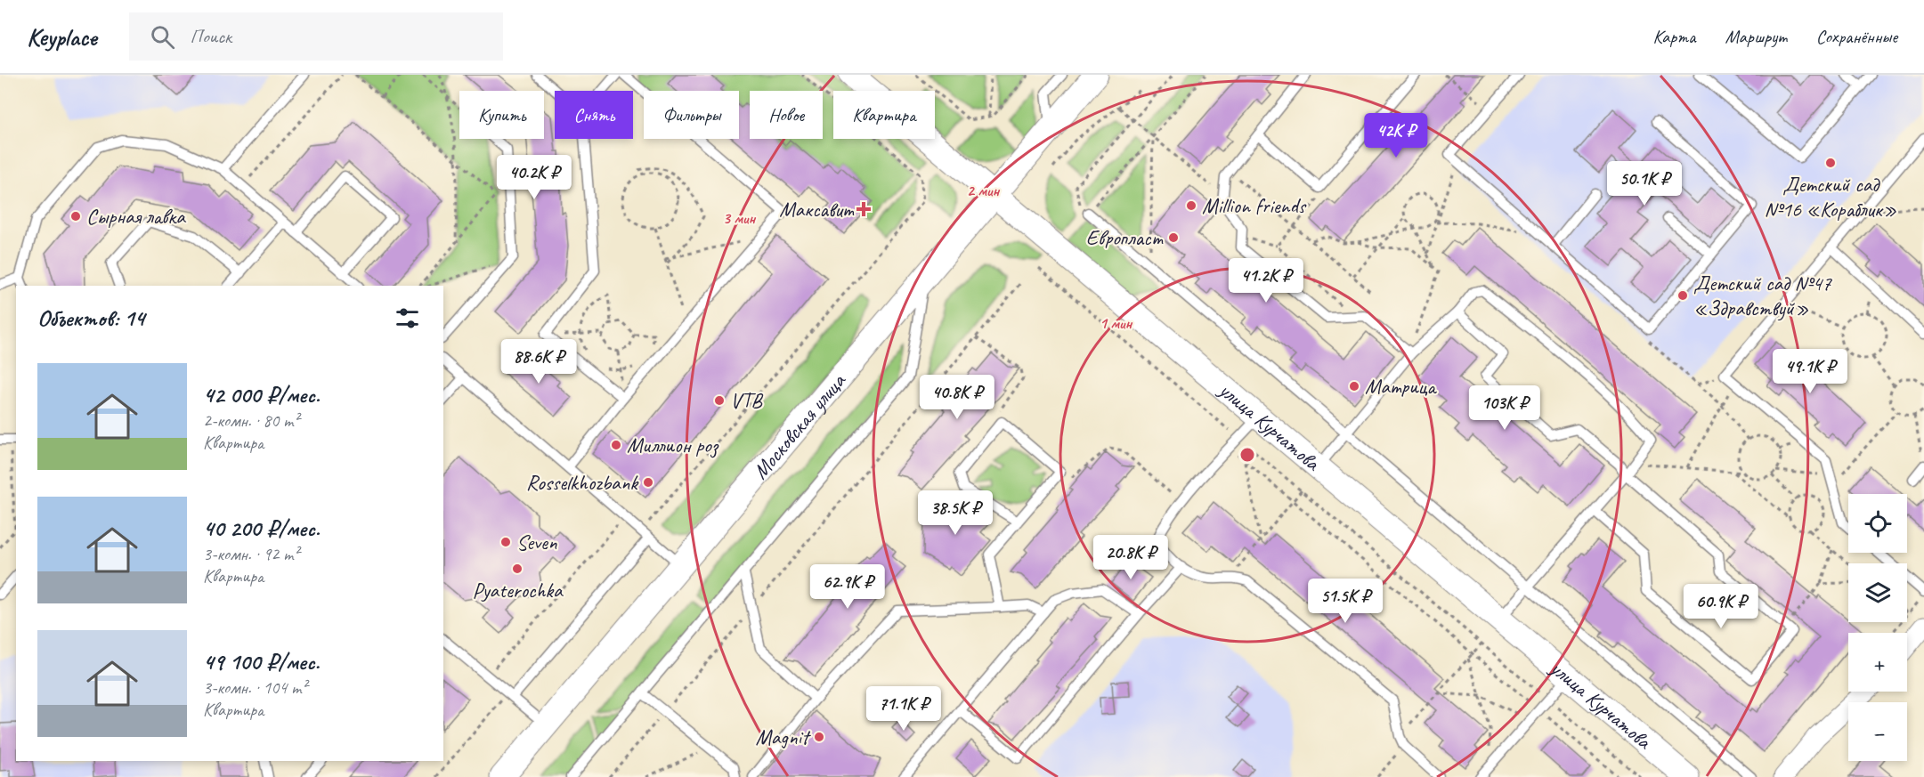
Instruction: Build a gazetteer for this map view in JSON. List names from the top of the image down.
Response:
{
  "streets": {
    "street": ["Московская улица", "улица Курчатова"]
  },
  "crossings": [
    ["Московская улица", "улица Курчатова"]
  ],
  "places": {
    "other": [
      "Детский сад №16 «Кораблик»",
      "Million friends",
      "Сырная лавка",
      "Европласт",
      "Детский сад №47 «Здравствуй»",
      "Матрица",
      "VTB",
      "Миллион роз",
      "Rosselkhozbank",
      "Seven",
      "Pyaterochka",
      "Magnit"
    ],
    "health": ["Максавит"]
  },
  "page": {
    "header": "Keyplace",
    "search": "Поиск",
    "nav": ["Карта", "Маршрут", "Сохранённые"],
    "chip": [
      "Купить",
      "Снять",
      "Фильтры",
      "Новое",
      "Квартира"
    ],
    "price": [
      "42K ₽",
      "40.2K ₽",
      "50.1K ₽",
      "41.2K ₽",
      "88.6K ₽",
      "49.1K ₽",
      "40.8K ₽",
      "103K ₽",
      "38.5K ₽",
      "20.8K ₽",
      "62.9K ₽",
      "51.5K ₽",
      "60.9K ₽",
      "71.1K ₽"
    ],
    "heading": "Объектов: 14",
    "list": [
      {
        "name": "42 000 ₽/мес.",
        "note": "2-комн. · 80 m² · Квартира"
      },
      {
        "name": "40 200 ₽/мес.",
        "note": "3-комн. · 92 m² · Квартира"
      },
      {
        "name": "49 100 ₽/мес.",
        "note": "3-комн. · 104 m² · Квартира"
      }
    ],
    "map_buttons": ["+", "−"]
  },
  "rings": ["2 мин", "3 мин", "1 мин"]
}
